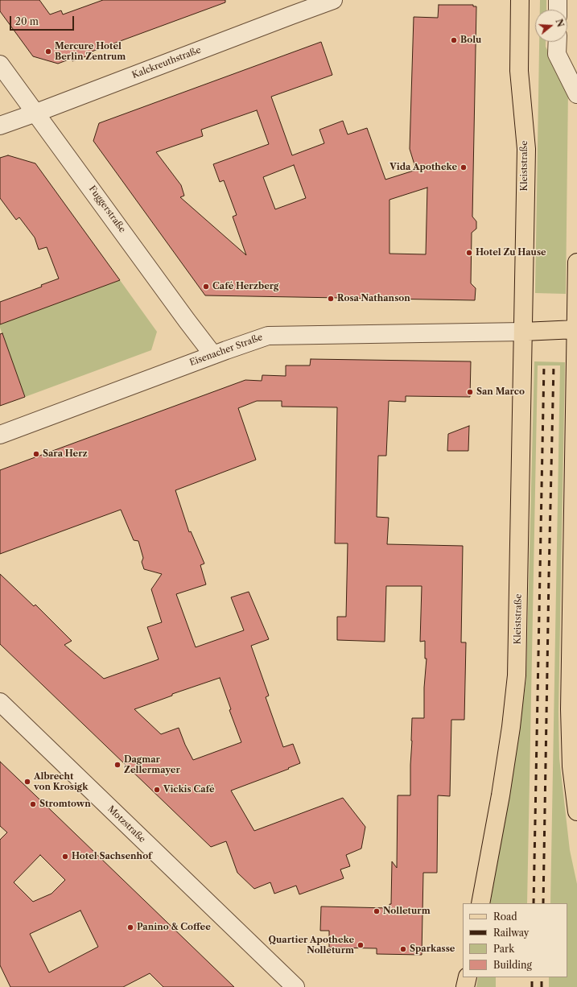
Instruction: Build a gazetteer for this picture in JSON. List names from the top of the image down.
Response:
{
  "streets": {
    "main road": ["Kleiststraße"],
    "street": [
      "Kalckreuthstraße",
      "Fuggerstraße",
      "Eisenacher Straße",
      "Motzstraße"
    ]
  },
  "crossings": [
    ["Kalckreuthstraße", "Fuggerstraße"],
    ["Kleiststraße", "Eisenacher Straße"],
    ["Fuggerstraße", "Eisenacher Straße"]
  ],
  "places": [
    "Bolu",
    "Mercure Hotel Berlin Zentrum",
    "Vida Apotheke",
    "Hotel Zu Hause",
    "Café Herzberg",
    "Rosa Nathanson",
    "San Marco",
    "Sara Herz",
    "Dagmar Zellermayer",
    "Albrecht von Krosigk",
    "Vickis Café",
    "Stromtown",
    "Hotel Sachsenhof",
    "Nolleturm",
    "Panino & Coffee",
    "Quartier Apotheke Nolleturm",
    "Sparkasse"
  ],
  "legend": [
    "Road",
    "Railway",
    "Park",
    "Building"
  ],
  "scale_bar": "20 m",
  "north": "right"
}
